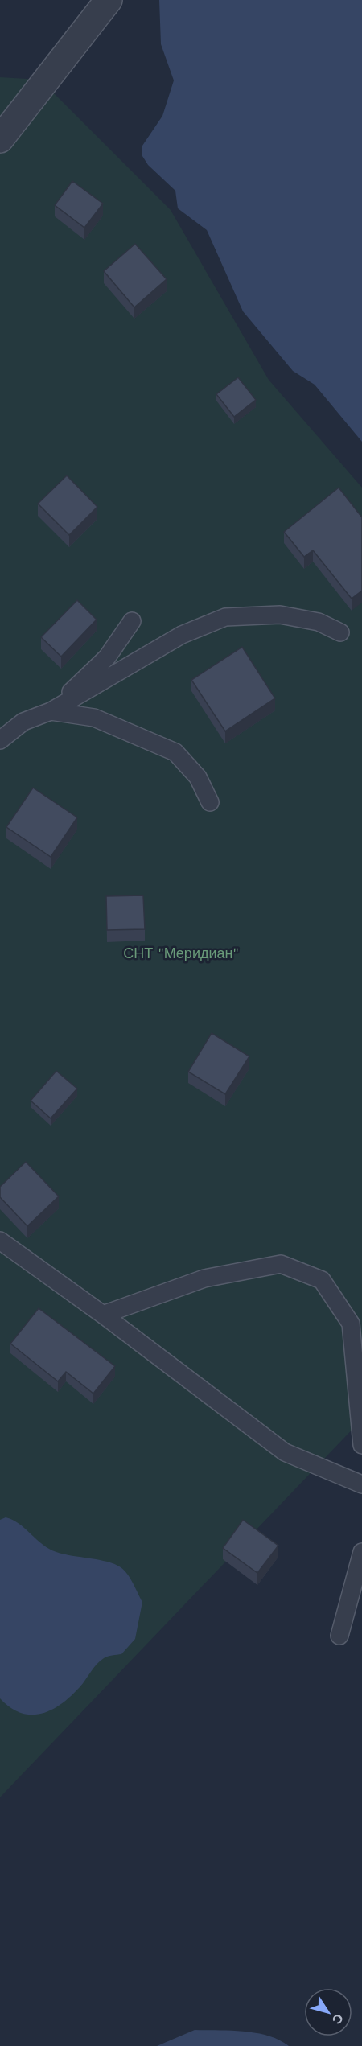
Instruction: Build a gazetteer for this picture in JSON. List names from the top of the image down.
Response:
{
  "parks": ["СНТ \"Меридиан\""],
  "north": "bottom right"
}
